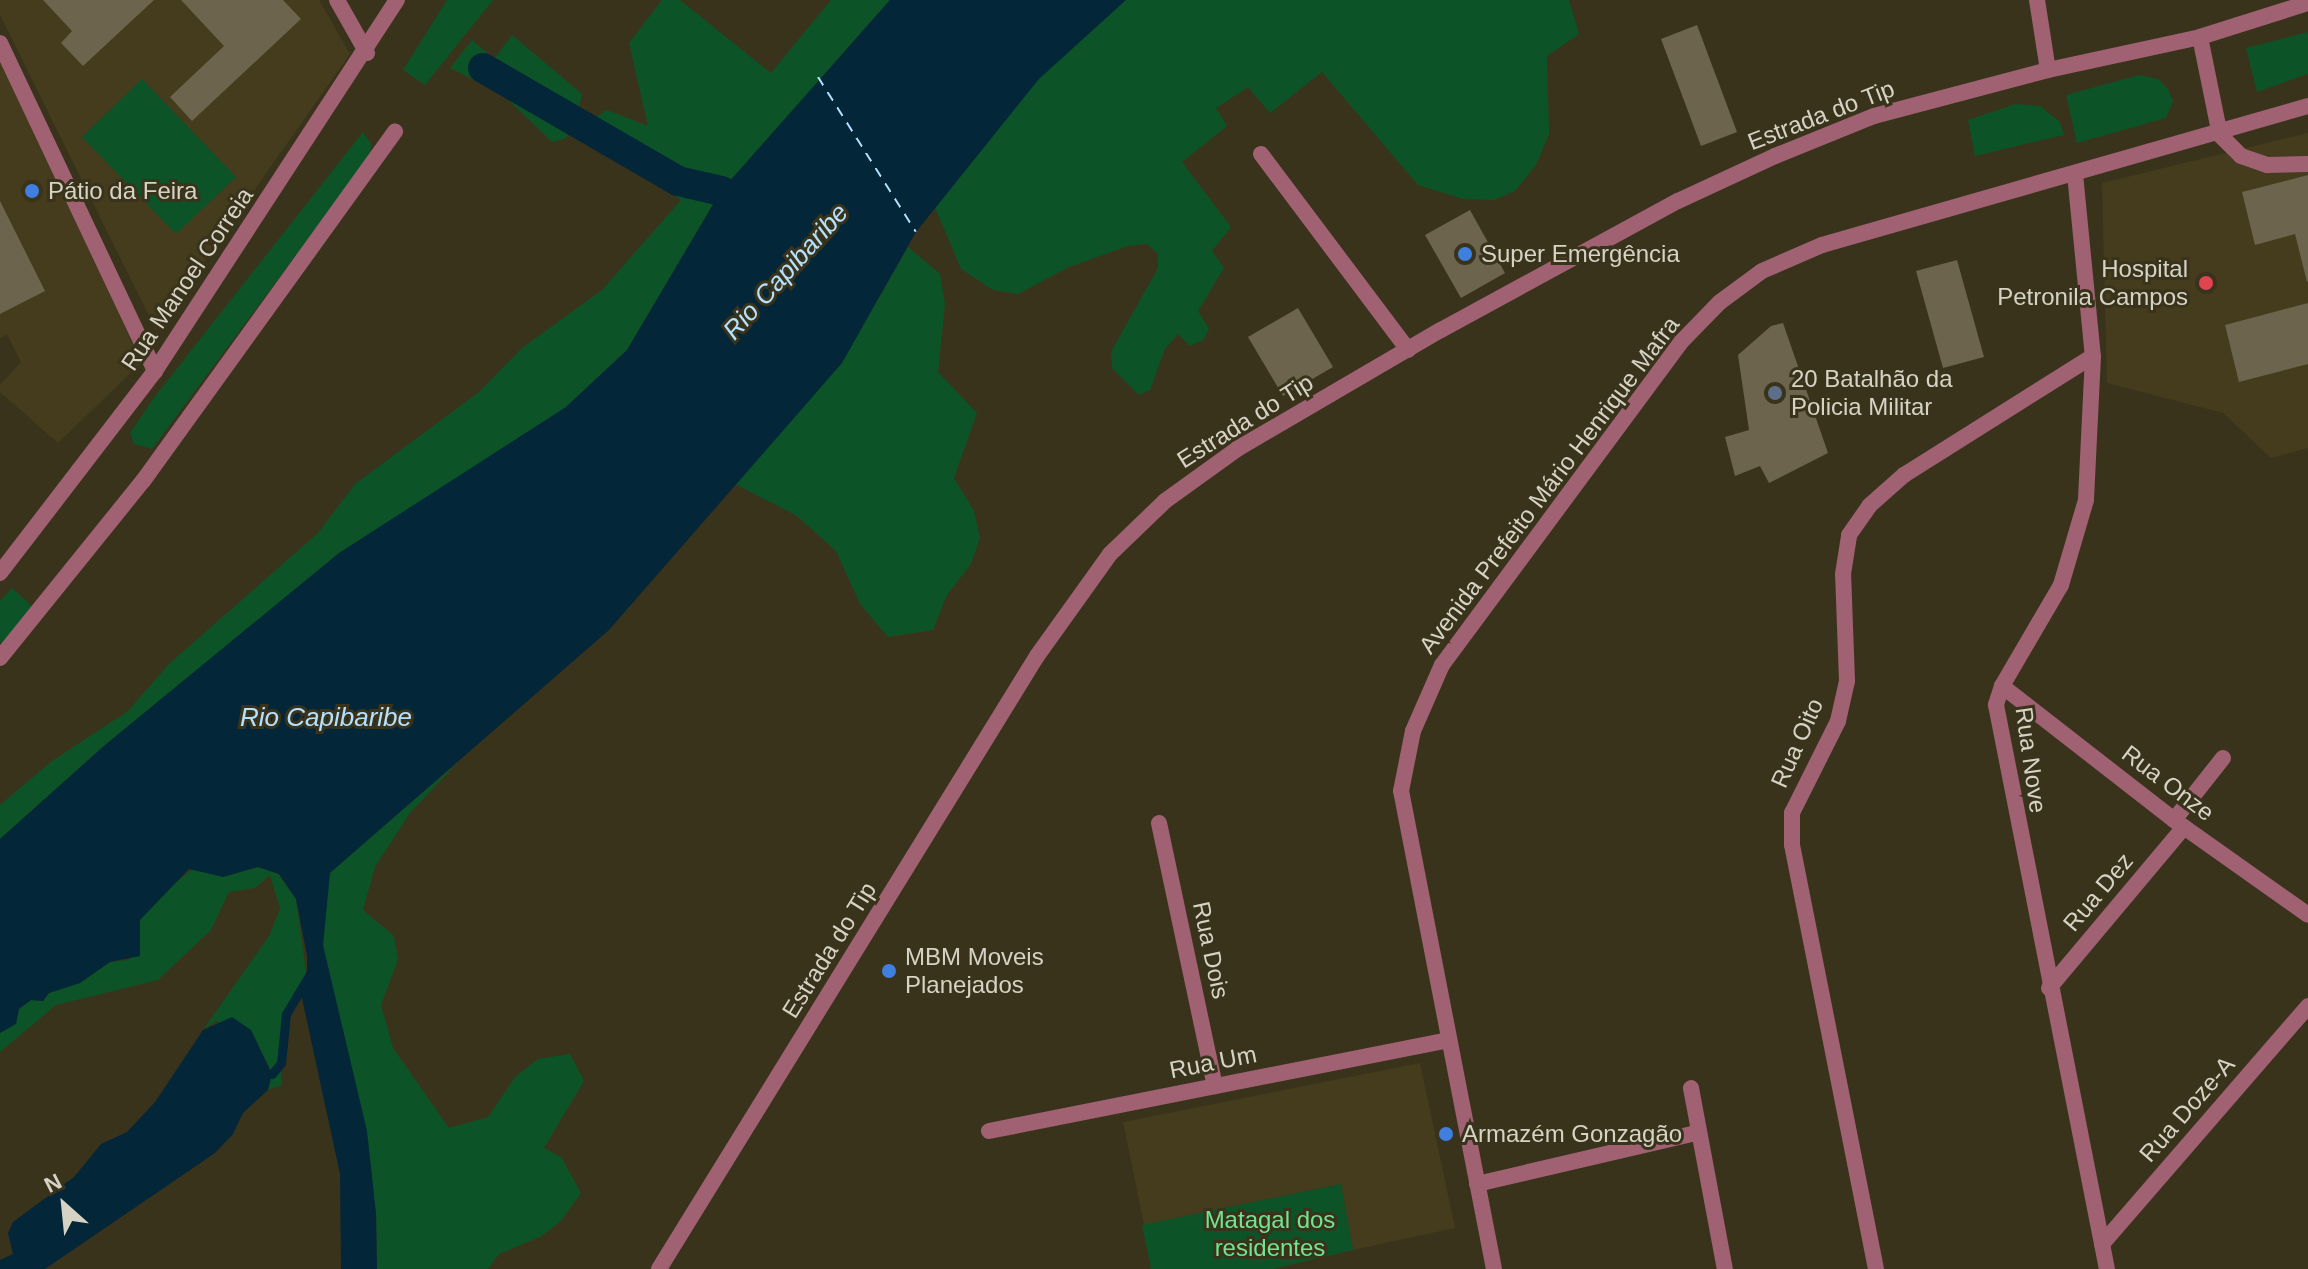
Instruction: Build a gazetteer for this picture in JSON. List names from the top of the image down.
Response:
{
  "streets": {
    "street": [
      "Estrada do Tip",
      "Rua Manoel Correia",
      "Avenida Prefeito Mário Henrique Mafra",
      "Rua Oito",
      "Rua Nove",
      "Rua Onze",
      "Rua Dez",
      "Rua Dois",
      "Rua Um",
      "Rua Doze-A"
    ]
  },
  "crossings": [
    ["Avenida Prefeito Mário Henrique Mafra", "Rua Nove"],
    ["Avenida Prefeito Mário Henrique Mafra", "Rua Um"],
    ["Rua Oito", "Rua Nove"],
    ["Rua Nove", "Rua Onze"],
    ["Rua Nove", "Rua Dez"],
    ["Rua Nove", "Rua Doze-A"],
    ["Rua Onze", "Rua Dez"],
    ["Rua Dois", "Rua Um"]
  ],
  "water": ["Rio Capibaribe"],
  "parks": ["Matagal dos residentes"],
  "places": [
    "Pátio da Feira",
    "Super Emergência",
    "Hospital Petronila Campos",
    "20 Batalhão da Policia Militar",
    "MBM Moveis Planejados",
    "Armazém Gonzagão"
  ],
  "north": "top left"
}
